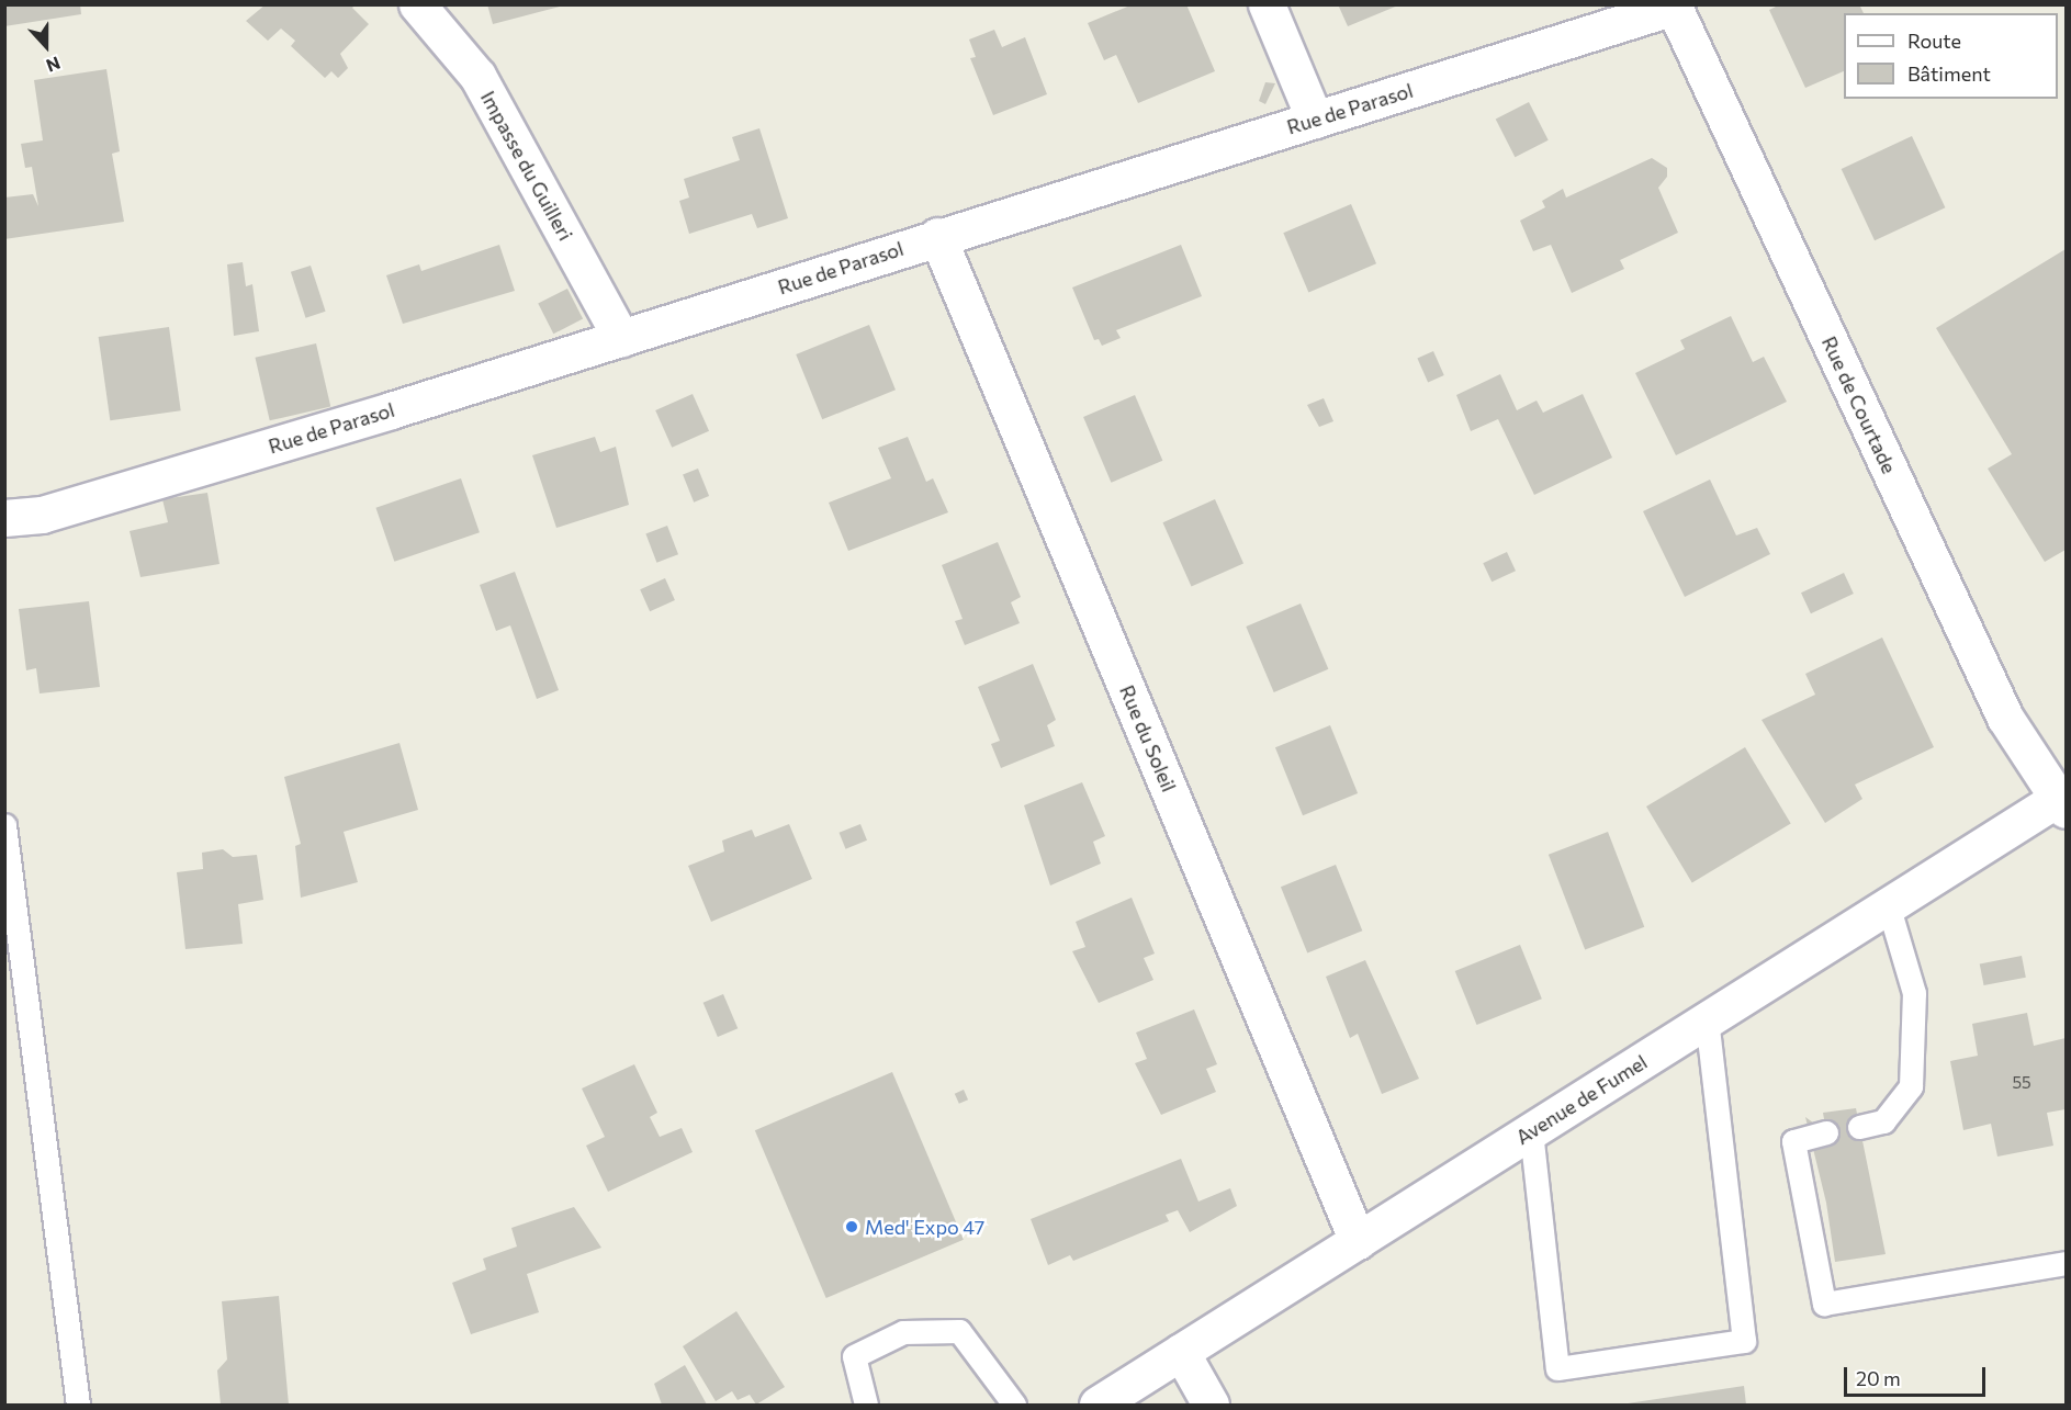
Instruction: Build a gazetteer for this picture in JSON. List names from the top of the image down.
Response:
{
  "streets": {
    "street": [
      "Rue de Parasol",
      "Impasse du Guilleri",
      "Rue de Courtade",
      "Rue du Soleil",
      "Avenue de Fumel"
    ]
  },
  "crossings": [
    ["Rue de Parasol", "Impasse du Guilleri"],
    ["Rue de Parasol", "Rue de Courtade"],
    ["Rue de Parasol", "Rue du Soleil"],
    ["Rue de Courtade", "Avenue de Fumel"],
    ["Rue du Soleil", "Avenue de Fumel"]
  ],
  "places": ["Med' Expo 47"],
  "house_numbers": ["55"],
  "legend": ["Route", "Bâtiment"],
  "scale_bar": "20 m",
  "north": "bottom"
}
